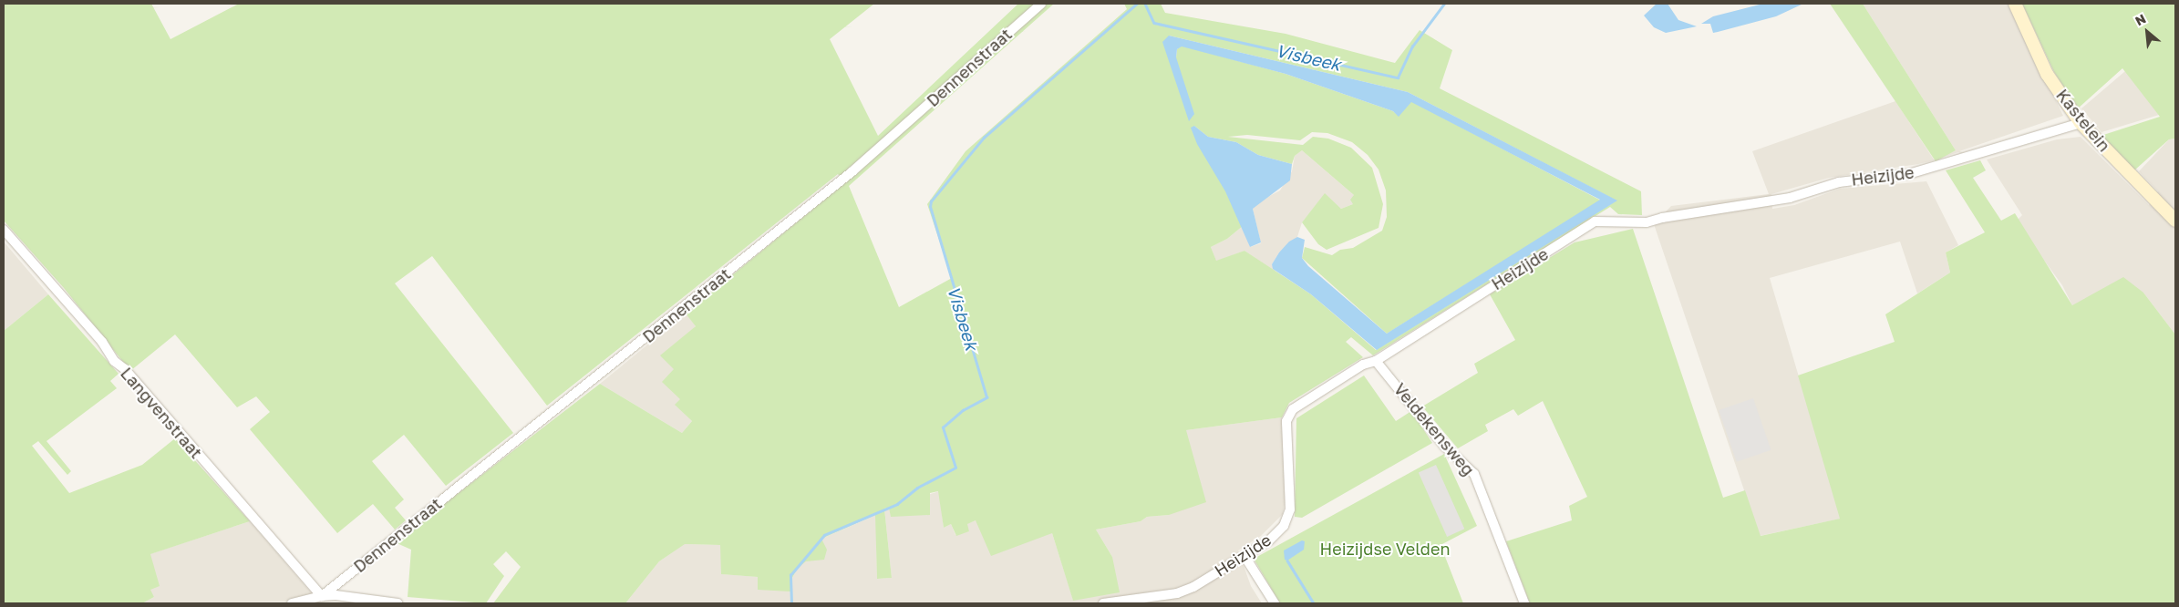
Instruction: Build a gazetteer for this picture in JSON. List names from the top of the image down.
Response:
{
  "streets": {
    "street": [
      "Dennenstraat",
      "Kastelein",
      "Heizijde",
      "Langvenstraat",
      "Veldekensweg"
    ]
  },
  "crossings": [
    ["Dennenstraat", "Langvenstraat"],
    ["Kastelein", "Heizijde"],
    ["Heizijde", "Veldekensweg"]
  ],
  "water": ["Visbeek"],
  "parks": ["Heizijdse Velden"],
  "north": "top left"
}
